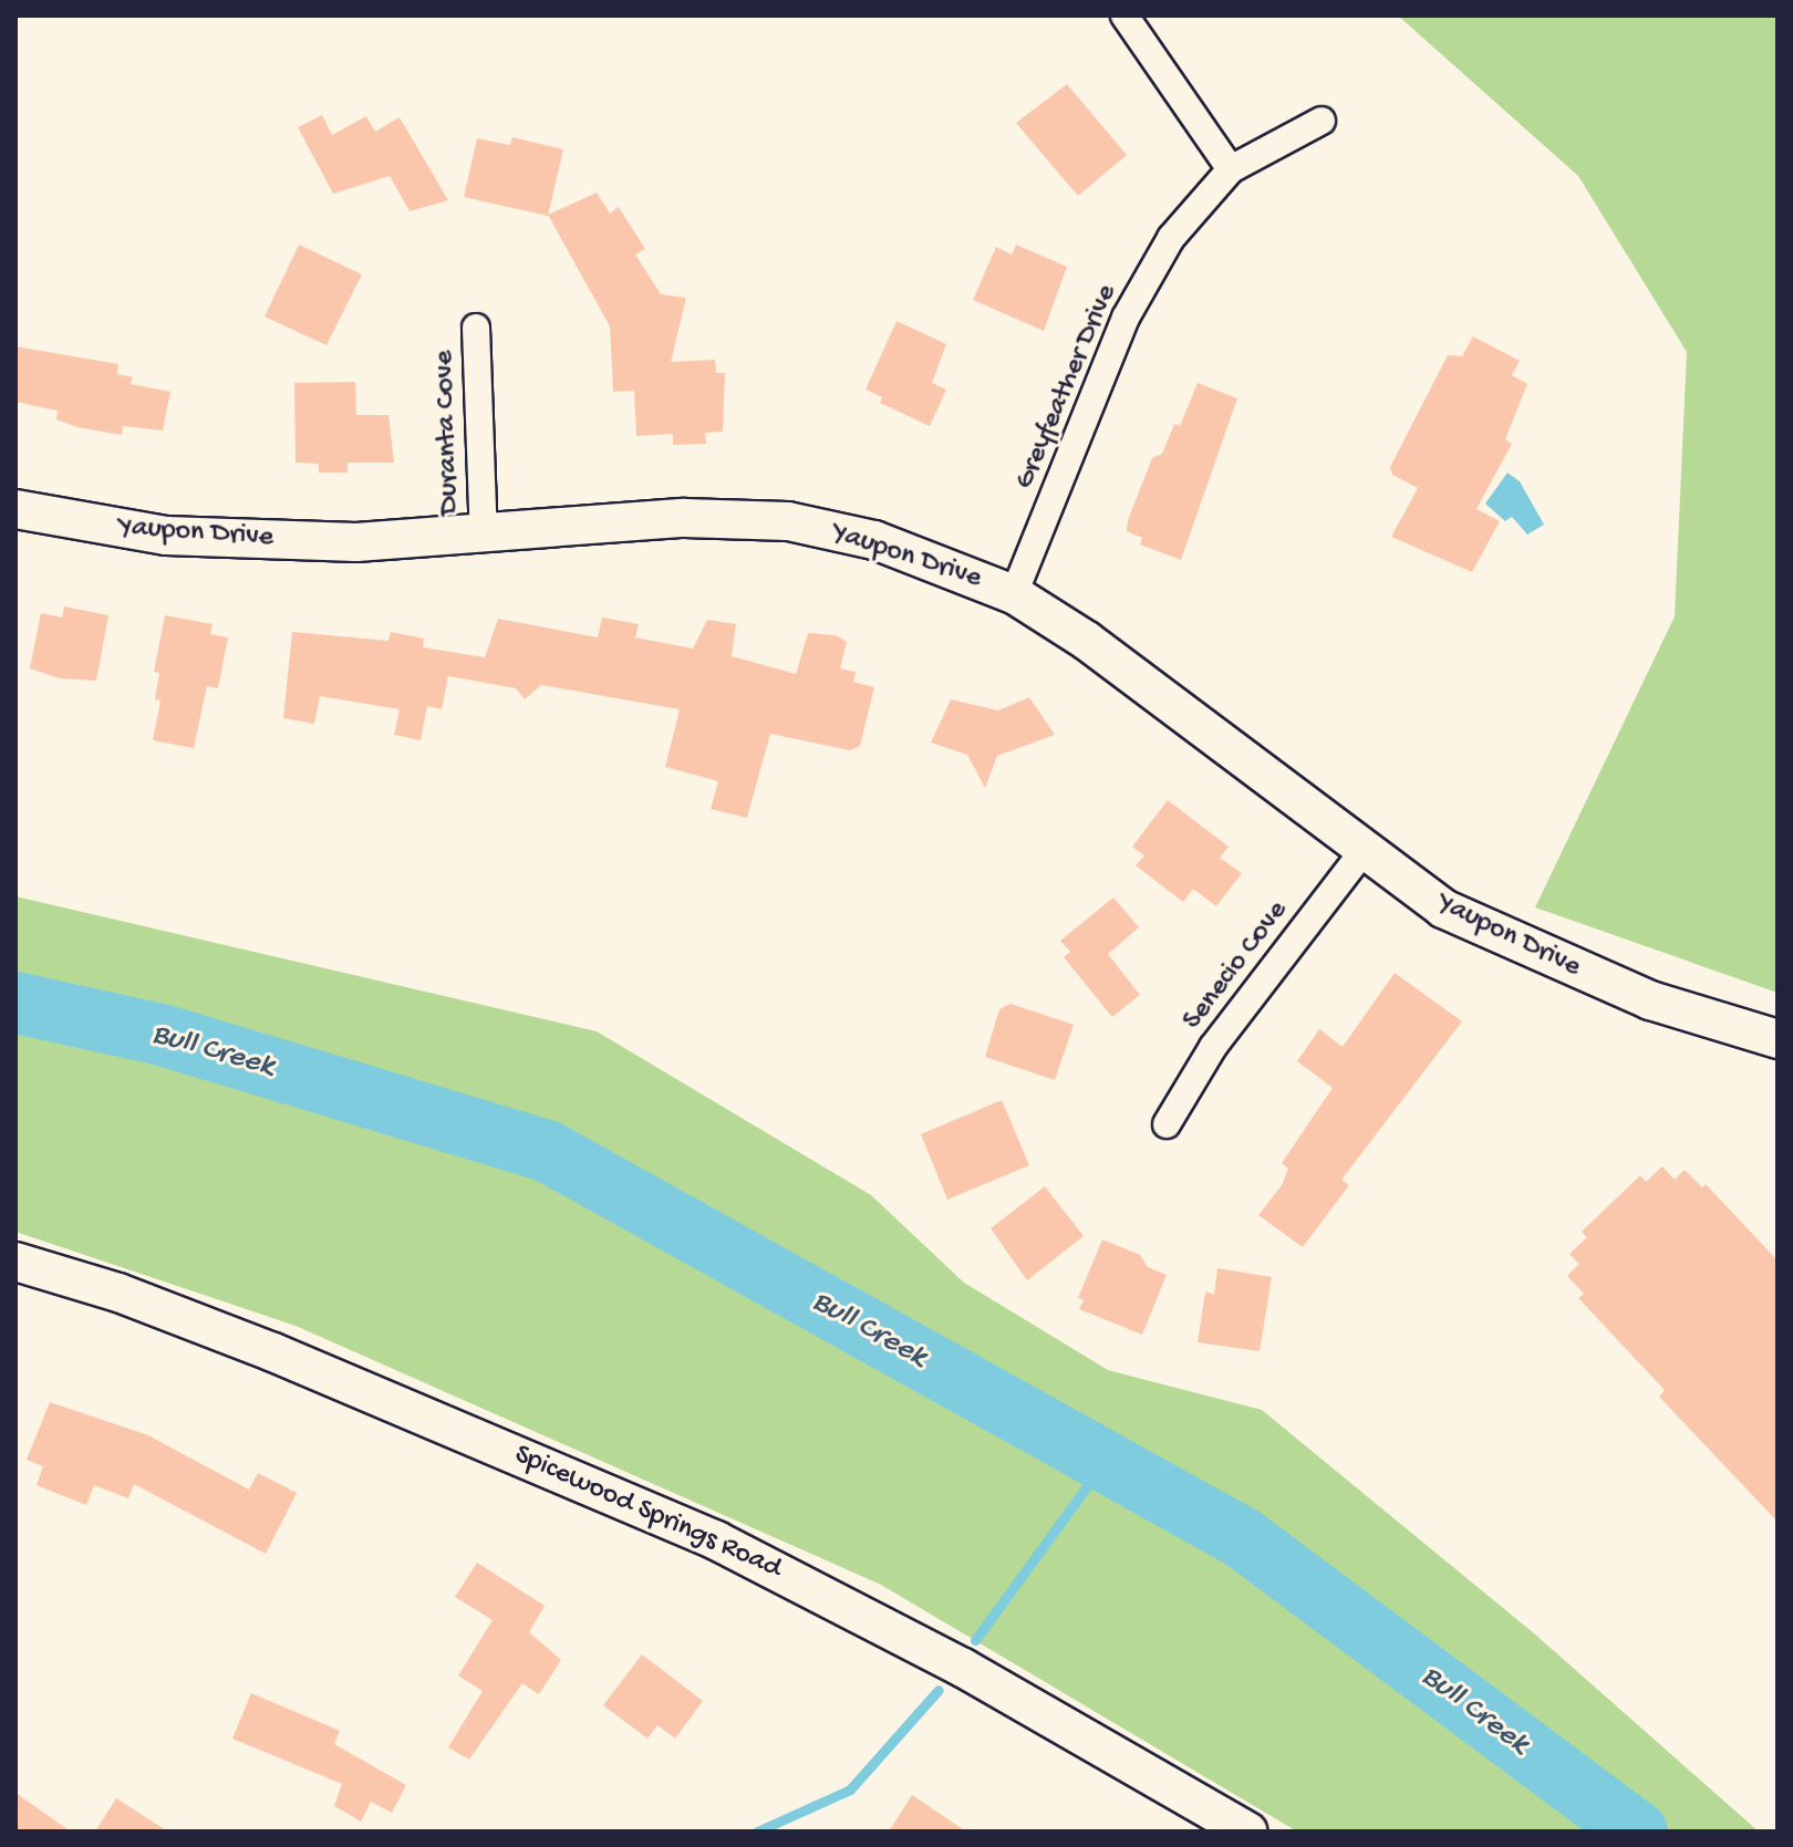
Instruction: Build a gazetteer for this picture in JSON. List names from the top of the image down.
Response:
{
  "streets": {
    "street": [
      "Greyfeather Drive",
      "Duranta Cove",
      "Yaupon Drive",
      "Senecio Cove",
      "Spicewood Springs Road"
    ]
  },
  "crossings": [
    ["Greyfeather Drive", "Yaupon Drive"],
    ["Duranta Cove", "Yaupon Drive"],
    ["Yaupon Drive", "Senecio Cove"]
  ],
  "water": ["Bull Creek"]
}
